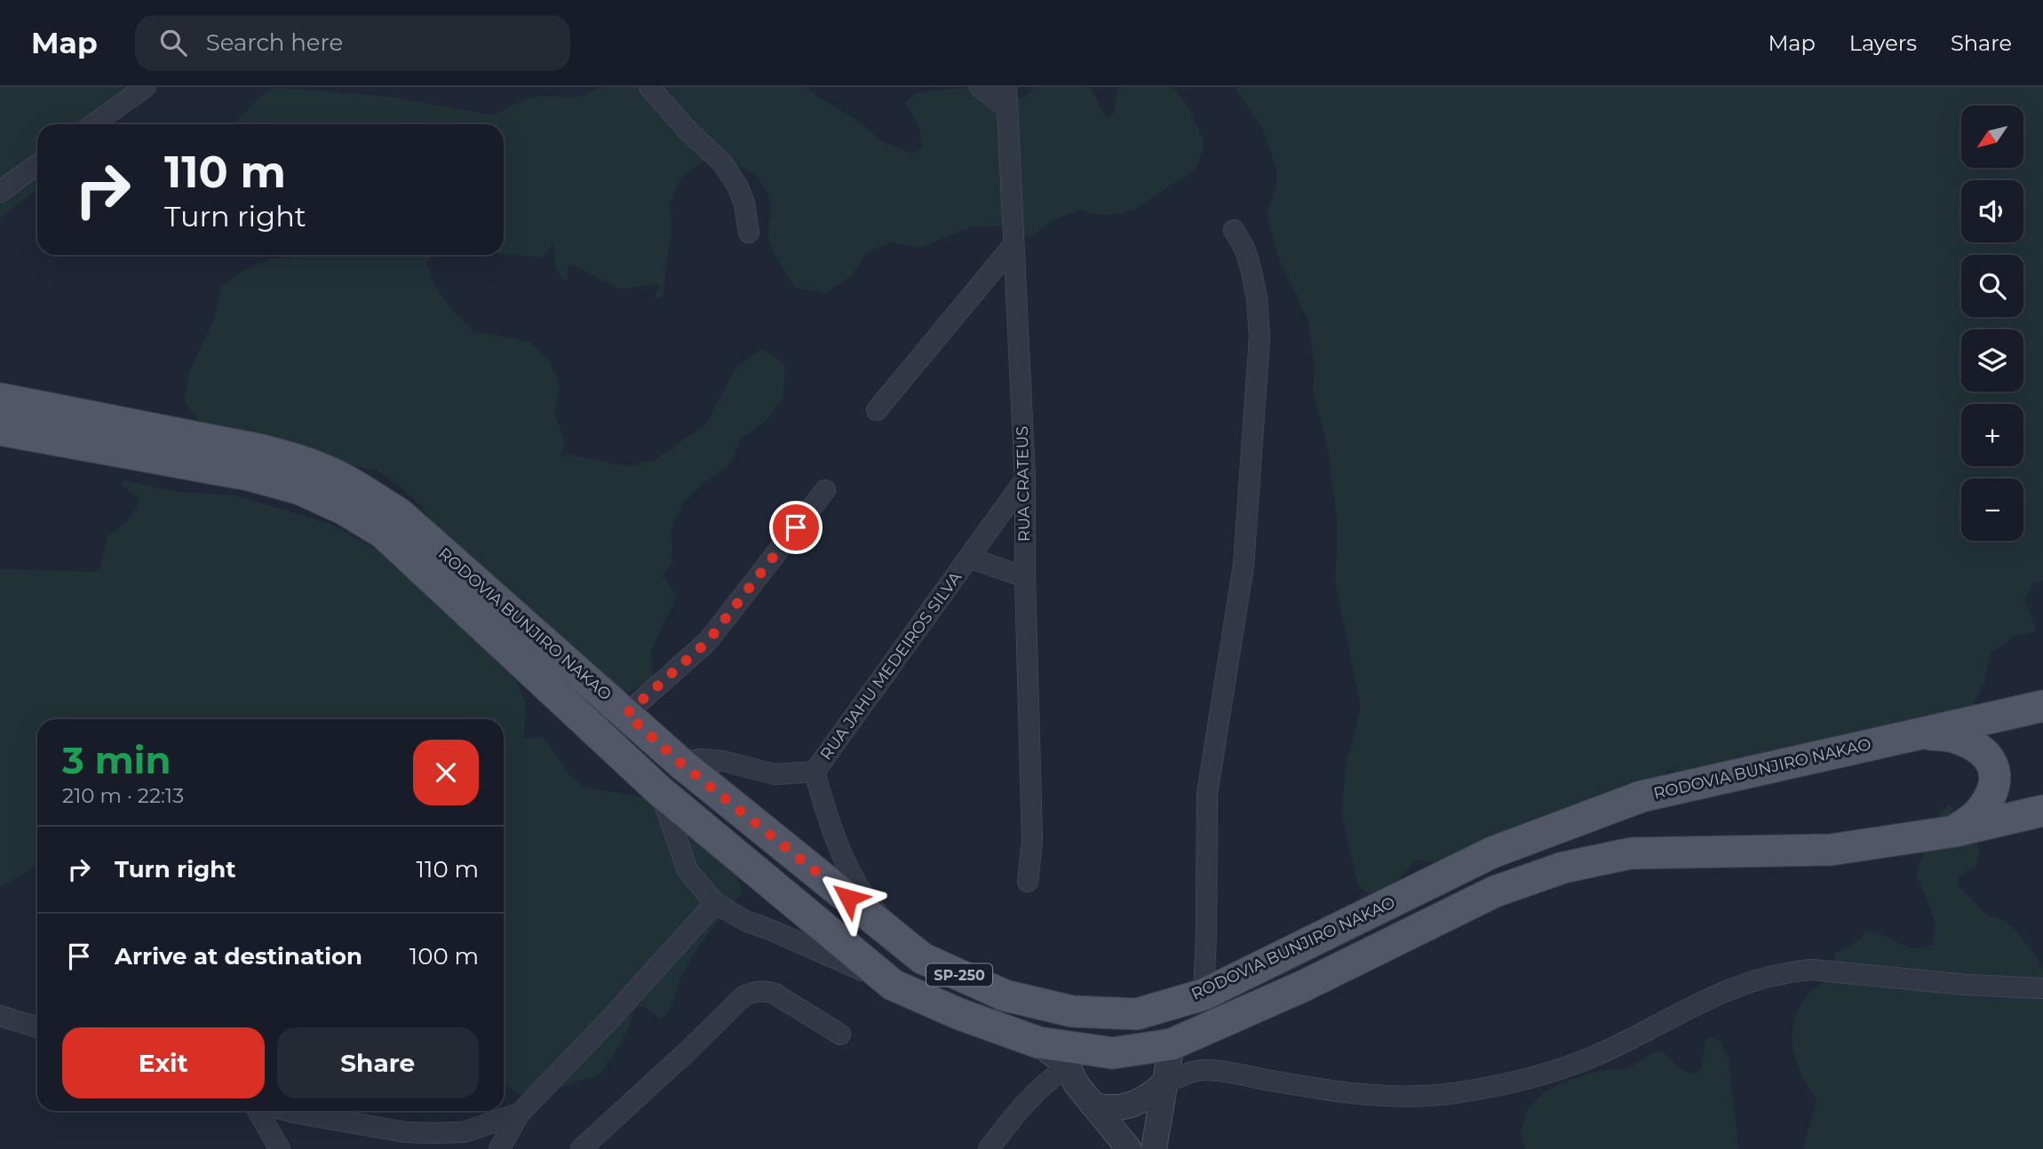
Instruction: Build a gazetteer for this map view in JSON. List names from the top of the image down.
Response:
{
  "streets": {
    "main road": ["RODOVIA BUNJIRO NAKAO", "SP-250"],
    "street": ["RUA CRATEUS", "RUA JAHU MEDEIROS SILVA"]
  },
  "crossings": [
    ["RUA CRATEUS", "RUA JAHU MEDEIROS SILVA"],
    ["RODOVIA BUNJIRO NAKAO", "RUA JAHU MEDEIROS SILVA"]
  ],
  "north": "bottom left",
  "page": {
    "header": "Map",
    "search": "Search here",
    "nav": ["Map", "Layers", "Share"],
    "map_buttons": ["+", "−"],
    "turn": ["110 m", "Turn right"],
    "heading": ["3 min", "210 m · 22:13"],
    "list": [
      {
        "name": "Turn right",
        "value": "110 m"
      },
      {
        "name": "Arrive at destination",
        "value": "100 m"
      }
    ],
    "buttons": ["Exit", "Share"]
  }
}
